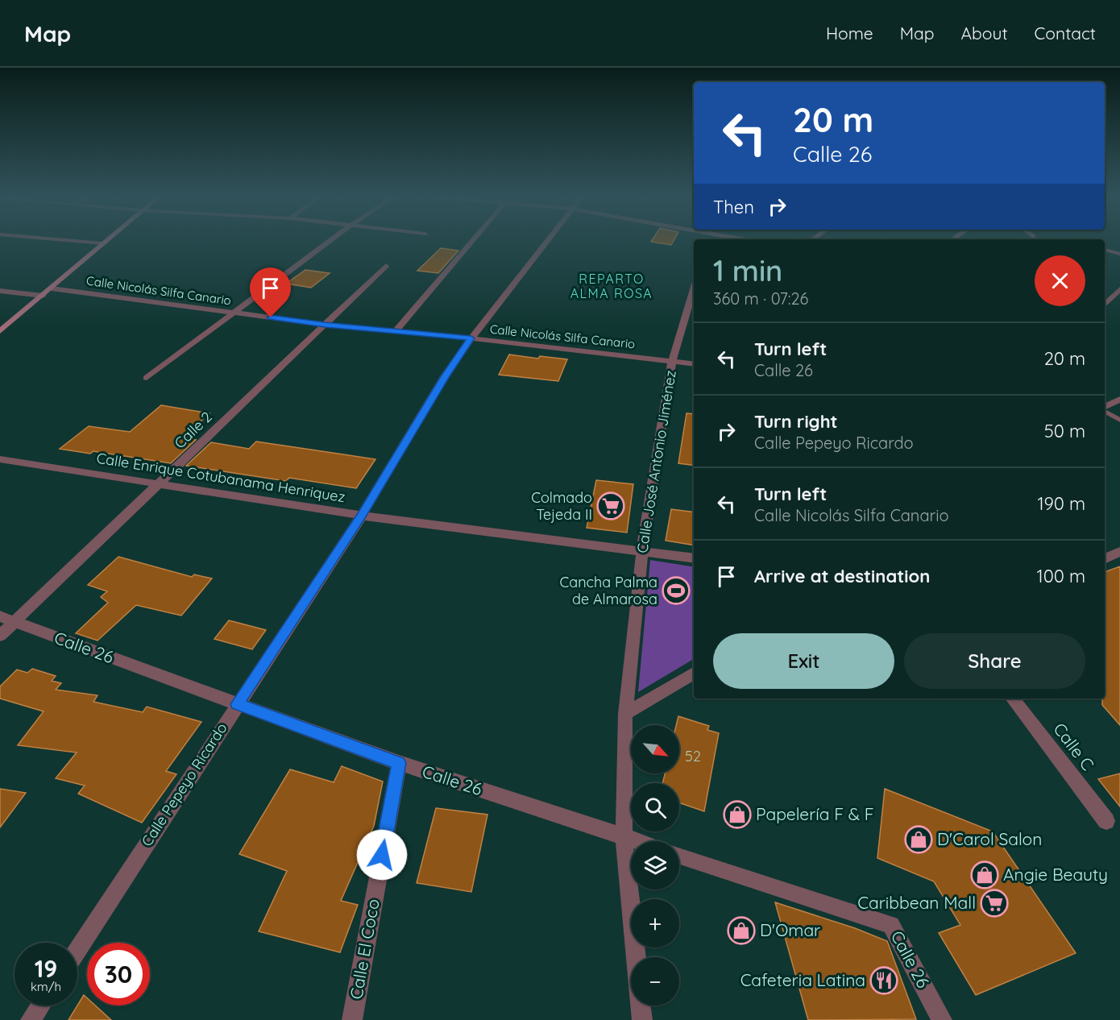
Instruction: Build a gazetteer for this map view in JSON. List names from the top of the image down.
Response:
{
  "streets": {
    "street": [
      "Calle Nicolás Silfa Canario",
      "Calle 2",
      "Calle José Antonio Jiménez",
      "Calle Enrique Cotubanama Henriquez",
      "Calle 26",
      "Calle C",
      "Calle Pepeyo Ricardo",
      "Calle El Coco"
    ]
  },
  "crossings": [
    ["Calle Nicolás Silfa Canario", "Calle 2"],
    ["Calle Nicolás Silfa Canario", "Calle José Antonio Jiménez"],
    ["Calle Nicolás Silfa Canario", "Calle Pepeyo Ricardo"],
    ["Calle 2", "Calle Enrique Cotubanama Henriquez"],
    ["Calle 2", "Calle 26"],
    ["Calle José Antonio Jiménez", "Calle Enrique Cotubanama Henriquez"],
    ["Calle José Antonio Jiménez", "Calle 26"],
    ["Calle Enrique Cotubanama Henriquez", "Calle Pepeyo Ricardo"],
    ["Calle 26", "Calle Pepeyo Ricardo"],
    ["Calle 26", "Calle El Coco"]
  ],
  "districts": ["REPARTO ALMA ROSA"],
  "places": {
    "supermarket": ["Colmado Tejeda II", "Caribbean Mall"],
    "sports": ["Cancha Palma de Almarosa"],
    "shop": [
      "Papelería F & F",
      "D'Carol Salon",
      "Angie Beauty",
      "D'Omar"
    ],
    "restaurant": ["Cafeteria Latina"]
  },
  "house_numbers": ["52"],
  "north": "bottom right",
  "page": {
    "header": "Map",
    "nav": [
      "Home",
      "Map",
      "About",
      "Contact"
    ],
    "turn": ["20 m", "Calle 26"],
    "then": "Then",
    "heading": ["1 min", "360 m · 07:26"],
    "list": [
      {
        "name": "Turn left",
        "note": "Calle 26",
        "value": "20 m"
      },
      {
        "name": "Turn right",
        "note": "Calle Pepeyo Ricardo",
        "value": "50 m"
      },
      {
        "name": "Turn left",
        "note": "Calle Nicolás Silfa Canario",
        "value": "190 m"
      },
      {
        "name": "Arrive at destination",
        "value": "100 m"
      }
    ],
    "buttons": ["Exit", "Share"],
    "map_buttons": ["+", "−"],
    "speed": "19 km/h",
    "limit": "30"
  }
}
